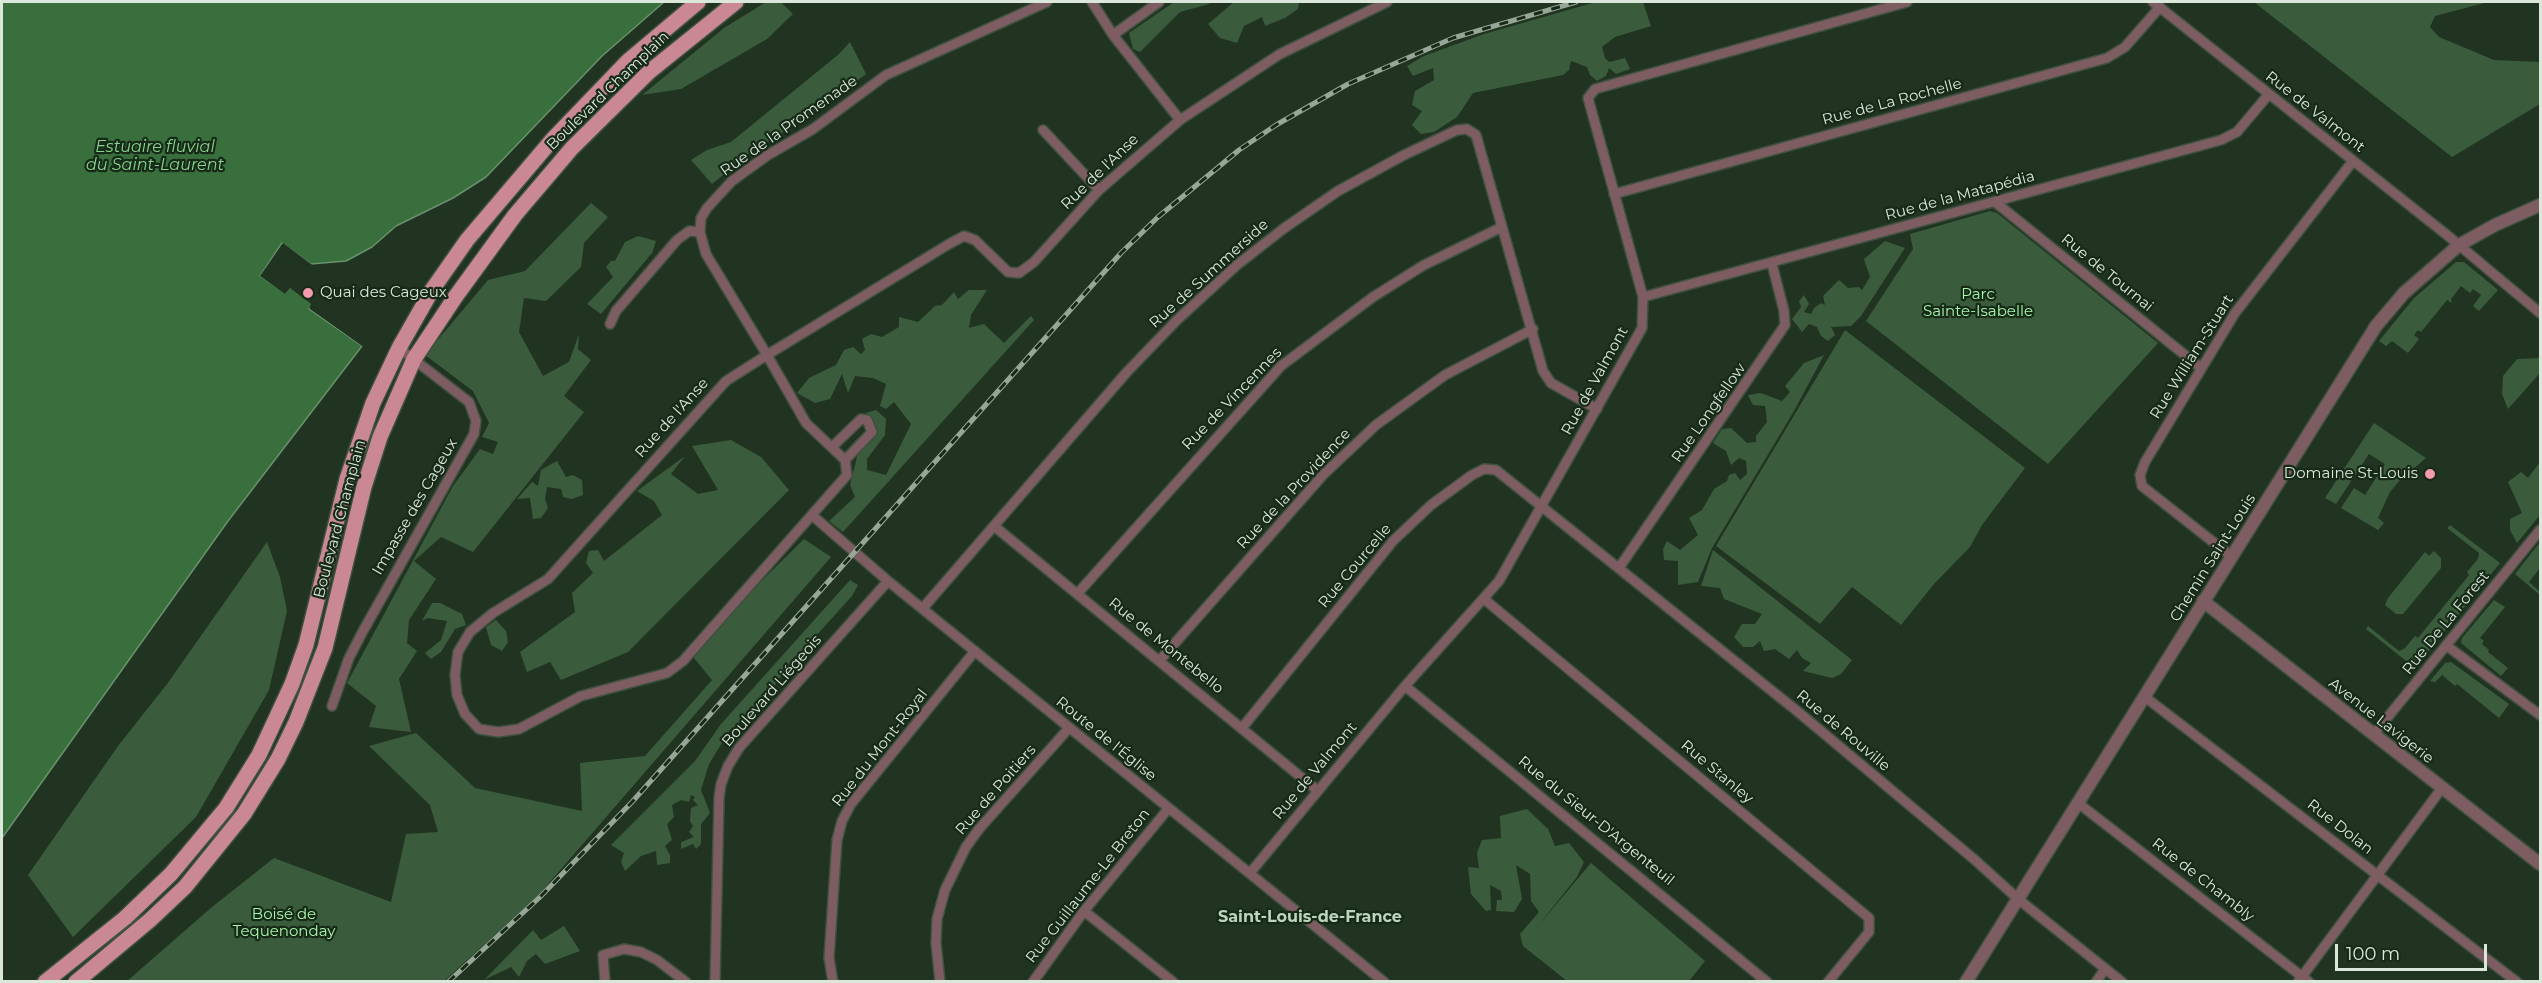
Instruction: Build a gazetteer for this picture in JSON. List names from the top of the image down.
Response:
{
  "streets": {
    "main road": ["Boulevard Champlain"],
    "street": [
      "Rue de La Rochelle",
      "Rue de Valmont",
      "Rue de la Promenade",
      "Rue de l'Anse",
      "Rue de la Matapédia",
      "Rue de Tournai",
      "Rue de Summerside",
      "Rue William-Stuart",
      "Rue de Vincennes",
      "Rue Longfellow",
      "Rue de la Providence",
      "Impasse des Cageux",
      "Chemin Saint-Louis",
      "Rue Courcelle",
      "Rue De La Forest",
      "Rue de Montebello",
      "Boulevard Liégeois",
      "Avenue Lavigerie",
      "Rue de Rouville",
      "Route de l'Église",
      "Rue du Mont-Royal",
      "Rue Stanley",
      "Rue de Poitiers",
      "Rue du Sieur-D'Argenteuil",
      "Rue Dolan",
      "Rue de Chambly",
      "Rue Guillaume-Le Breton"
    ]
  },
  "crossings": [
    ["Boulevard Champlain", "Impasse des Cageux"],
    ["Rue de La Rochelle", "Rue de Valmont"],
    ["Rue de Valmont", "Rue de la Matapédia"],
    ["Rue de Valmont", "Rue de Summerside"],
    ["Rue de Valmont", "Rue William-Stuart"],
    ["Rue de Valmont", "Chemin Saint-Louis"],
    ["Rue de Valmont", "Rue Courcelle"],
    ["Rue de Valmont", "Rue de Montebello"],
    ["Rue de Valmont", "Rue de Rouville"],
    ["Rue de Valmont", "Route de l'Église"],
    ["Rue de Valmont", "Rue Stanley"],
    ["Rue de Valmont", "Rue du Sieur-D'Argenteuil"],
    ["Rue de l'Anse", "Route de l'Église"],
    ["Rue de la Matapédia", "Rue de Tournai"],
    ["Rue de la Matapédia", "Rue Longfellow"],
    ["Rue de Tournai", "Rue William-Stuart"],
    ["Rue de Summerside", "Rue de Vincennes"],
    ["Rue de Summerside", "Rue de la Providence"],
    ["Rue de Summerside", "Rue de Montebello"],
    ["Rue de Summerside", "Route de l'Église"],
    ["Rue William-Stuart", "Chemin Saint-Louis"],
    ["Rue de Vincennes", "Rue de Montebello"],
    ["Rue Longfellow", "Rue de Rouville"],
    ["Rue de la Providence", "Rue de Montebello"],
    ["Chemin Saint-Louis", "Avenue Lavigerie"],
    ["Chemin Saint-Louis", "Rue de Rouville"],
    ["Chemin Saint-Louis", "Rue Dolan"],
    ["Chemin Saint-Louis", "Rue de Chambly"],
    ["Rue Courcelle", "Rue de Montebello"],
    ["Rue Courcelle", "Rue de Rouville"],
    ["Rue De La Forest", "Avenue Lavigerie"],
    ["Boulevard Liégeois", "Route de l'Église"],
    ["Route de l'Église", "Rue du Mont-Royal"],
    ["Route de l'Église", "Rue de Poitiers"],
    ["Route de l'Église", "Rue Guillaume-Le Breton"]
  ],
  "districts": ["Saint-Louis-de-France"],
  "water": ["Estuaire fluvial du Saint-Laurent"],
  "parks": ["Parc Sainte-Isabelle", "Boisé de Tequenonday"],
  "places": ["Quai des Cageux", "Domaine St-Louis"],
  "scale_bar": "100 m"
}
